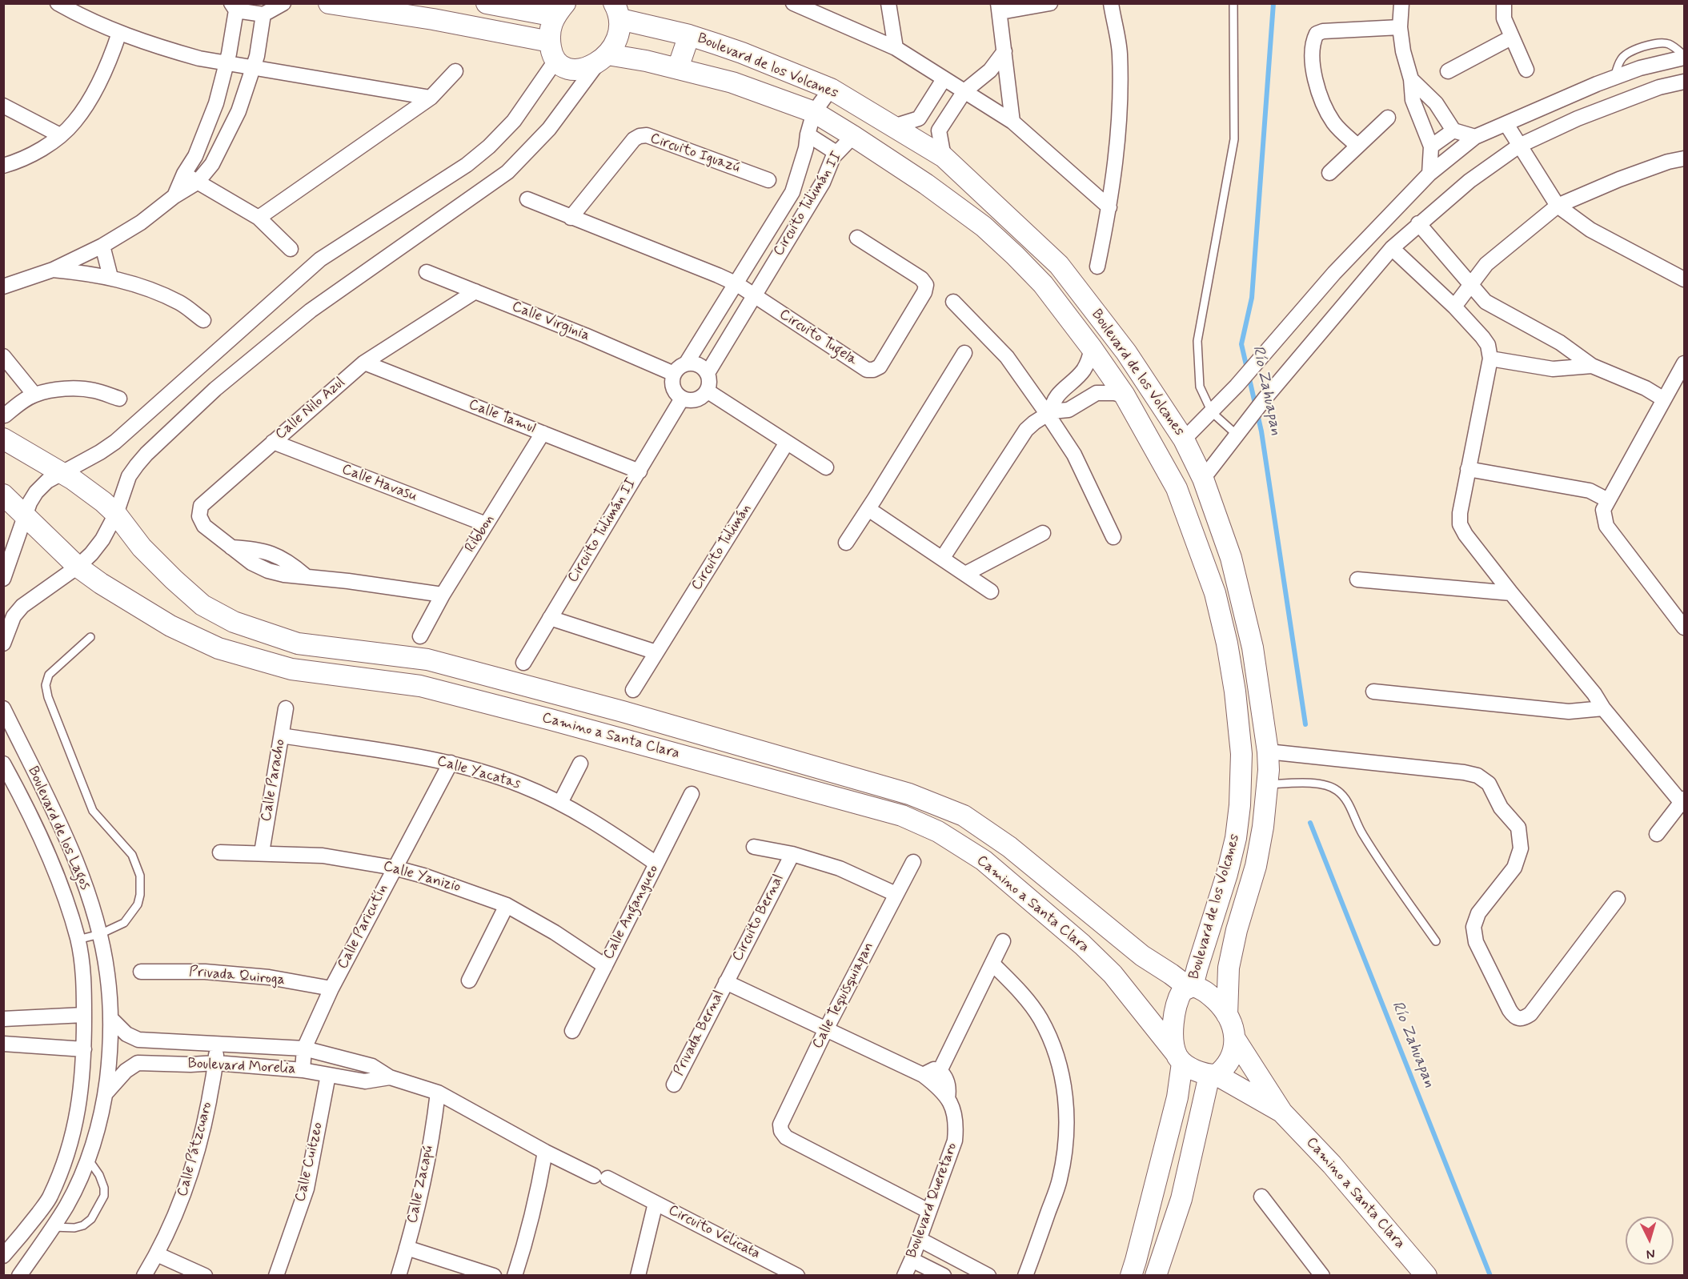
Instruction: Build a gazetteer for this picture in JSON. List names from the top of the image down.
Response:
{
  "streets": {
    "street": [
      "Boulevard de los Volcanes",
      "Circuito Iguazú",
      "Circuito Tulimán II",
      "Calle Virginia",
      "Circuito Tugela",
      "Calle Nilo Azul",
      "Calle Tamul",
      "Calle Havasu",
      "Ribbon",
      "Circuito Tulimán",
      "Camino a Santa Clara",
      "Calle Yacatas",
      "Calle Paracho",
      "Boulevard de los Lagos",
      "Calle Yanizio",
      "Calle Angangueo",
      "Circuito Bernal",
      "Calle Paricutín",
      "Privada Quiroga",
      "Calle Tequisquiapan",
      "Privada Bernal",
      "Boulevard Morelia",
      "Calle Pátzcuaro",
      "Calle Cuitzeo",
      "Calle Zacapú",
      "Boulevard Queretaro",
      "Circuito Velicata"
    ]
  },
  "crossings": [
    ["Boulevard de los Volcanes", "Circuito Tulimán II"],
    ["Boulevard de los Volcanes", "Camino a Santa Clara"],
    ["Circuito Tulimán II", "Calle Virginia"],
    ["Circuito Tulimán II", "Circuito Tugela"],
    ["Circuito Tulimán II", "Calle Tamul"],
    ["Calle Virginia", "Calle Nilo Azul"],
    ["Calle Nilo Azul", "Calle Tamul"],
    ["Calle Nilo Azul", "Calle Havasu"],
    ["Calle Nilo Azul", "Ribbon"],
    ["Calle Tamul", "Ribbon"],
    ["Calle Havasu", "Ribbon"],
    ["Calle Yacatas", "Calle Paracho"],
    ["Calle Yacatas", "Calle Angangueo"],
    ["Calle Yacatas", "Calle Paricutín"],
    ["Calle Paracho", "Calle Yanizio"],
    ["Calle Yanizio", "Calle Angangueo"],
    ["Calle Yanizio", "Calle Paricutín"],
    ["Circuito Bernal", "Calle Tequisquiapan"],
    ["Circuito Bernal", "Privada Bernal"],
    ["Calle Paricutín", "Privada Quiroga"],
    ["Calle Paricutín", "Boulevard Morelia"],
    ["Calle Tequisquiapan", "Boulevard Queretaro"],
    ["Boulevard Morelia", "Calle Pátzcuaro"],
    ["Boulevard Morelia", "Calle Cuitzeo"],
    ["Boulevard Morelia", "Calle Zacapú"],
    ["Boulevard Morelia", "Circuito Velicata"]
  ],
  "water": ["Río Zahuapan"],
  "north": "bottom"
}
